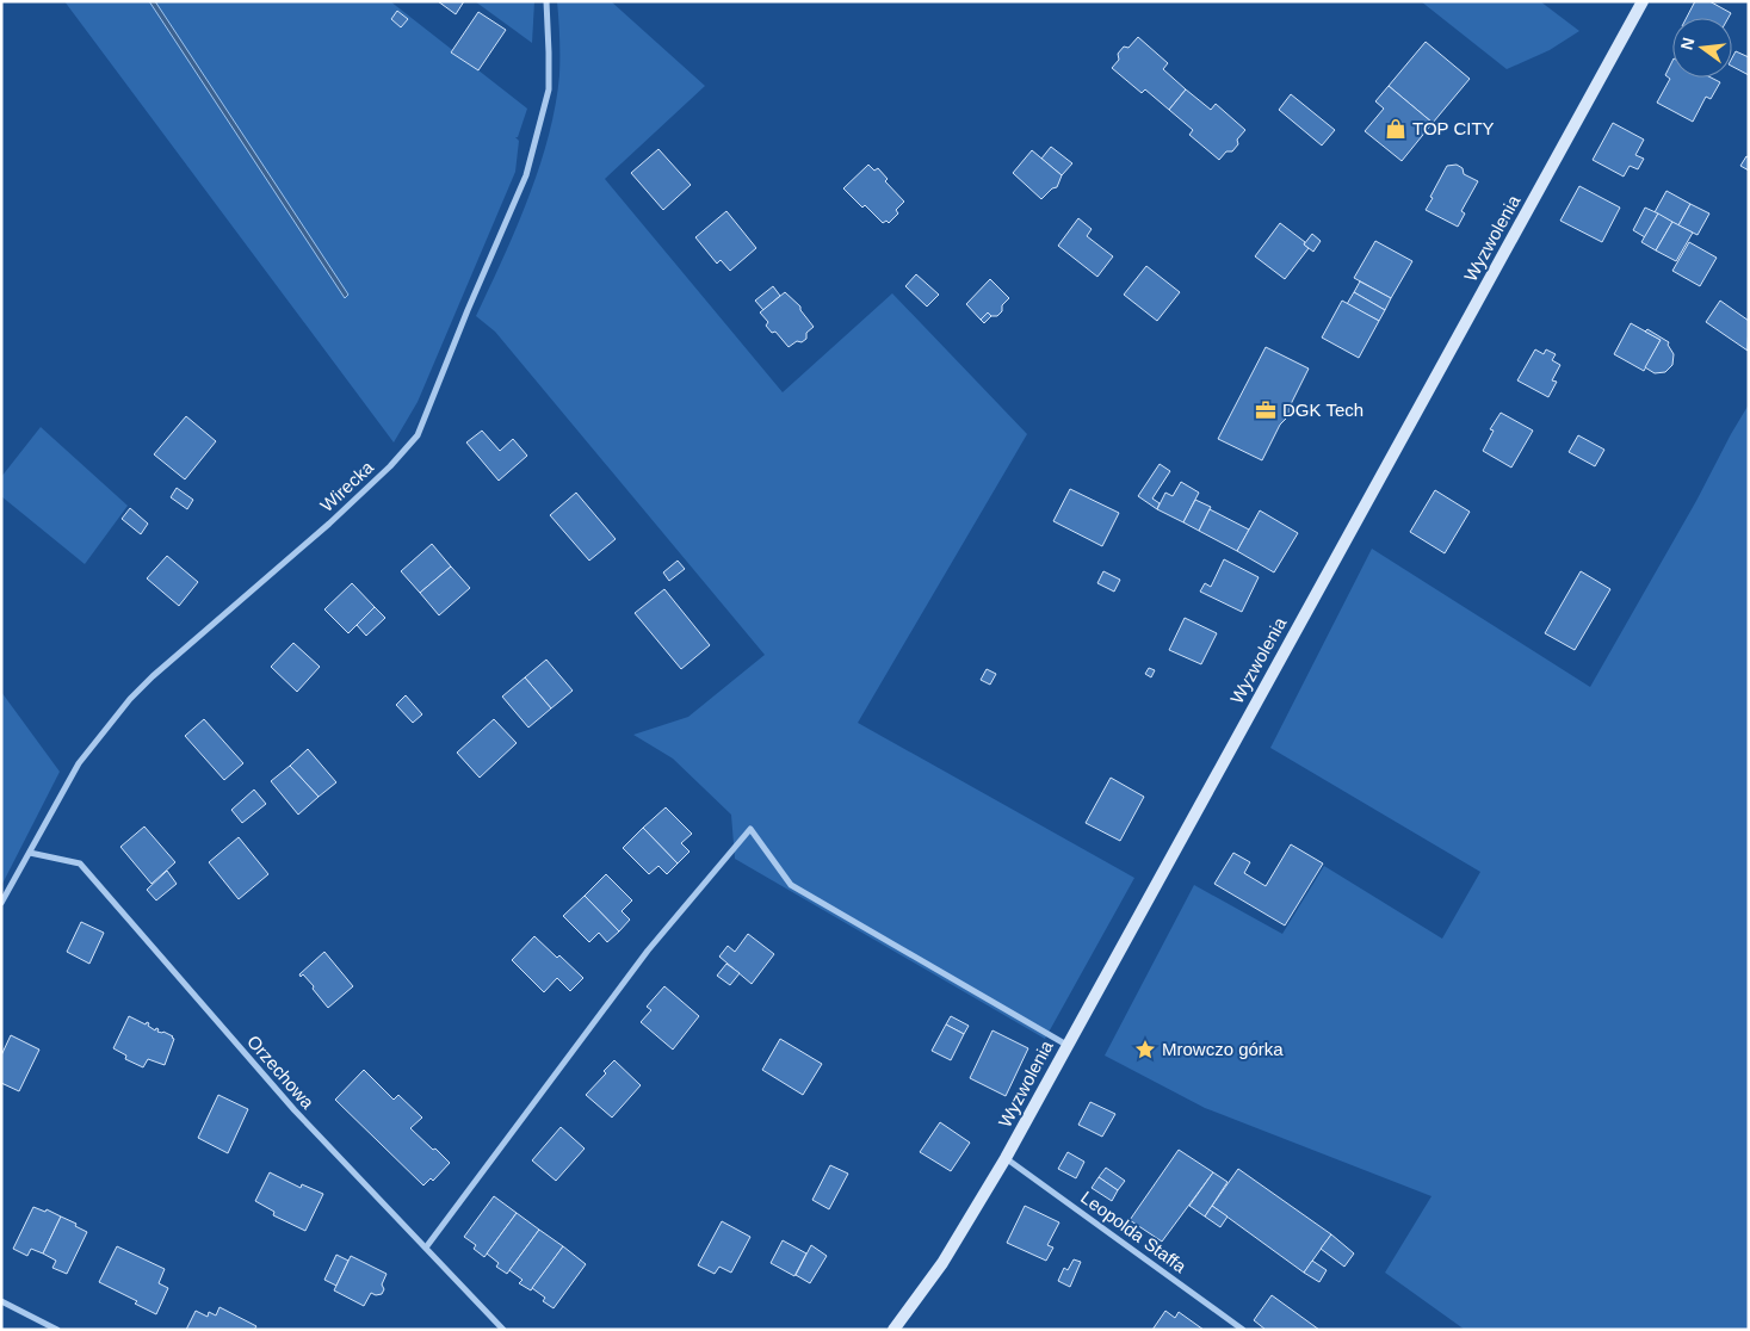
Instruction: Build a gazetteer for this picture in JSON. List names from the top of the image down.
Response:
{
  "streets": {
    "street": [
      "Wyzwolenia",
      "Wirecka",
      "Orzechowa",
      "Leopolda Staffa"
    ]
  },
  "crossings": [
    ["Wyzwolenia", "Leopolda Staffa"],
    ["Wirecka", "Orzechowa"]
  ],
  "places": {
    "shop": ["TOP CITY"],
    "office": ["DGK Tech"],
    "place": ["Mrowczo górka"]
  },
  "north": "left"
}
